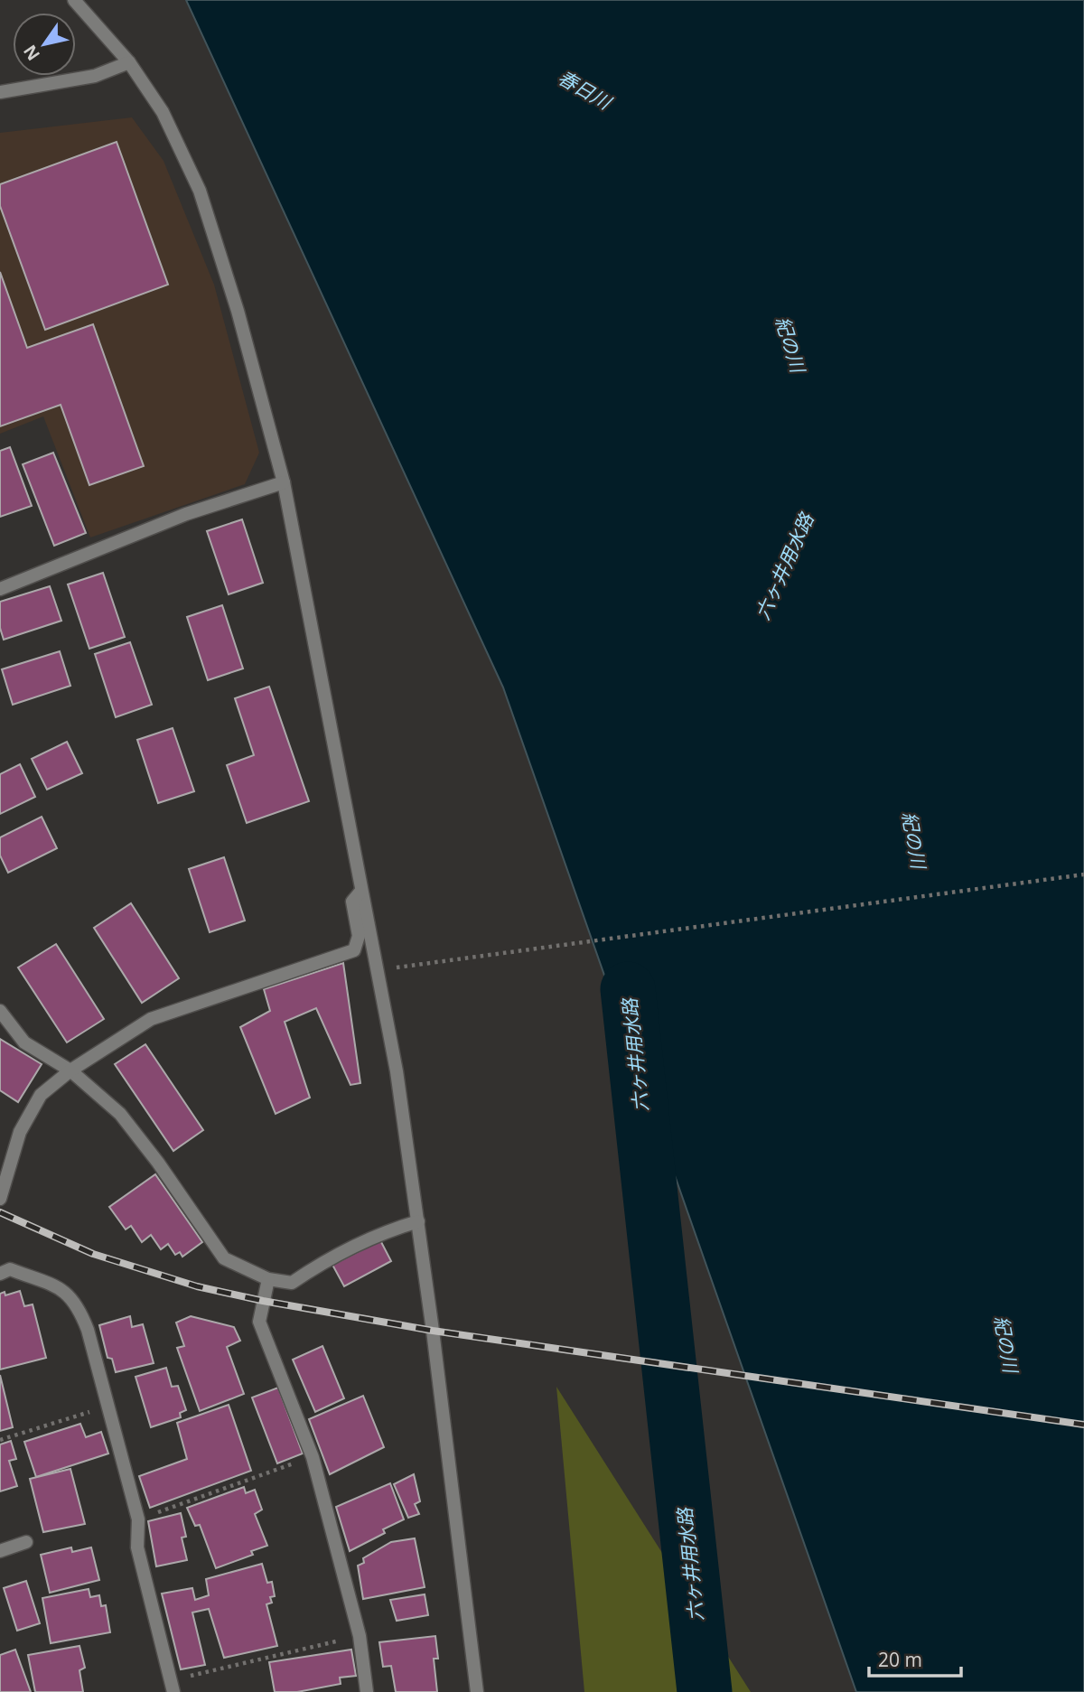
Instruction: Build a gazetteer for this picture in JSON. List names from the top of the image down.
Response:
{
  "water": ["春日川", "紀の川", "六ヶ井用水路"],
  "scale_bar": "20 m",
  "north": "bottom left"
}
